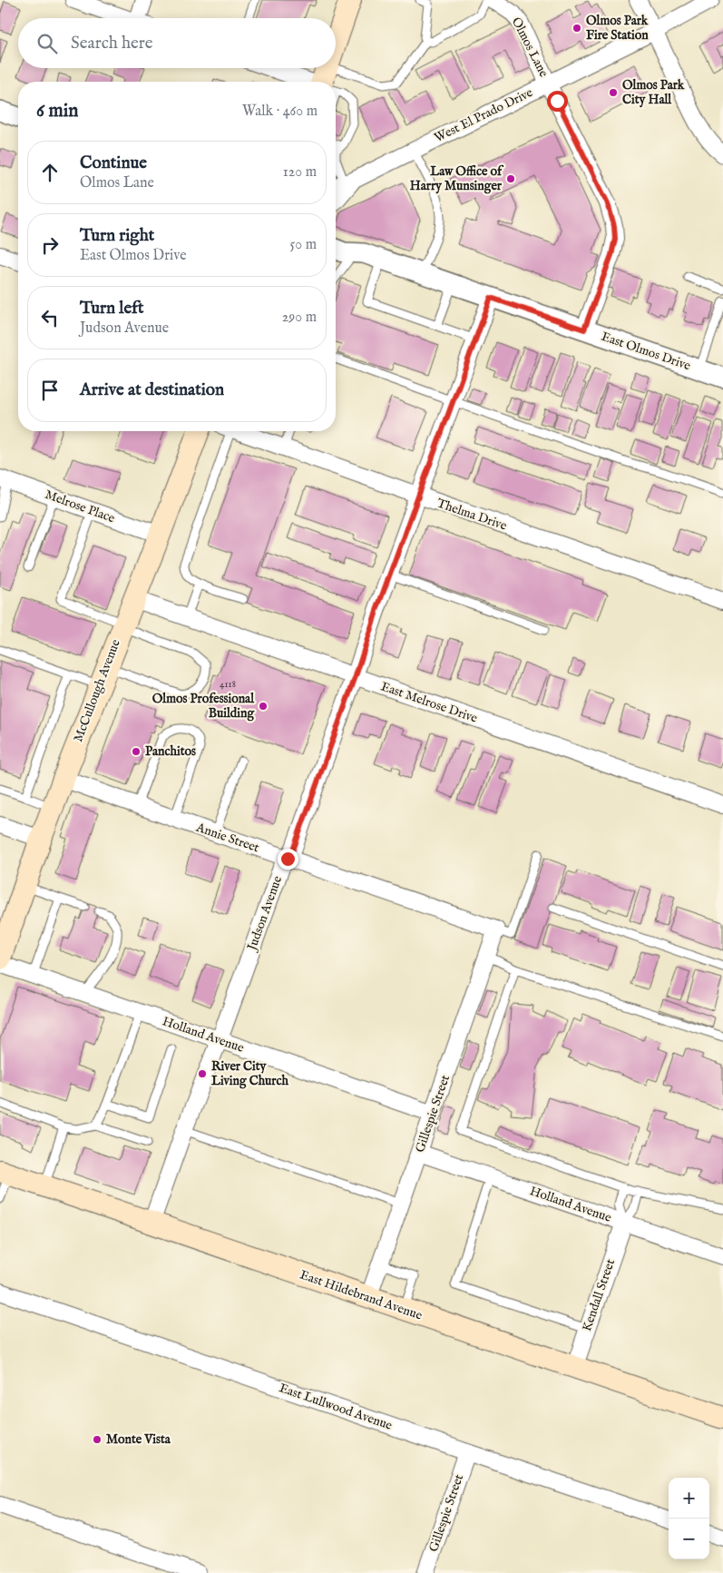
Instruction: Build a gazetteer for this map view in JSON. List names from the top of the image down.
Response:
{
  "streets": {
    "main road": ["McCullough Avenue", "East Hildebrand Avenue"],
    "street": [
      "Olmos Lane",
      "West El Prado Drive",
      "East Olmos Drive",
      "Melrose Place",
      "Thelma Drive",
      "East Melrose Drive",
      "Annie Street",
      "Judson Avenue",
      "Holland Avenue",
      "Gillespie Street",
      "Kendall Street",
      "East Lullwood Avenue"
    ]
  },
  "crossings": [
    ["Olmos Lane", "West El Prado Drive"],
    ["Olmos Lane", "East Olmos Drive"],
    ["East Olmos Drive", "Judson Avenue"],
    ["Melrose Place", "McCullough Avenue"],
    ["Thelma Drive", "Judson Avenue"],
    ["McCullough Avenue", "East Melrose Drive"],
    ["McCullough Avenue", "Annie Street"],
    ["McCullough Avenue", "Holland Avenue"],
    ["East Melrose Drive", "Judson Avenue"],
    ["Annie Street", "Judson Avenue"],
    ["Annie Street", "Gillespie Street"],
    ["Judson Avenue", "Holland Avenue"],
    ["Judson Avenue", "East Hildebrand Avenue"],
    ["Holland Avenue", "Gillespie Street"],
    ["Holland Avenue", "Kendall Street"],
    ["Gillespie Street", "East Hildebrand Avenue"],
    ["Gillespie Street", "East Lullwood Avenue"],
    ["East Hildebrand Avenue", "Kendall Street"]
  ],
  "places": [
    "Olmos Park Fire Station",
    "Olmos Park City Hall",
    "Law Office of Harry Munsinger",
    "Olmos Professional Building",
    "Panchitos",
    "River City Living Church",
    "Monte Vista"
  ],
  "house_numbers": ["4118"],
  "page": {
    "search": "Search here",
    "heading": ["6 min", "Walk · 460 m"],
    "list": [
      ["Continue", "Olmos Lane", "120 m"],
      ["Turn right", "East Olmos Drive", "50 m"],
      ["Turn left", "Judson Avenue", "290 m"],
      "Arrive at destination"
    ],
    "map_buttons": ["+", "−"]
  }
}
